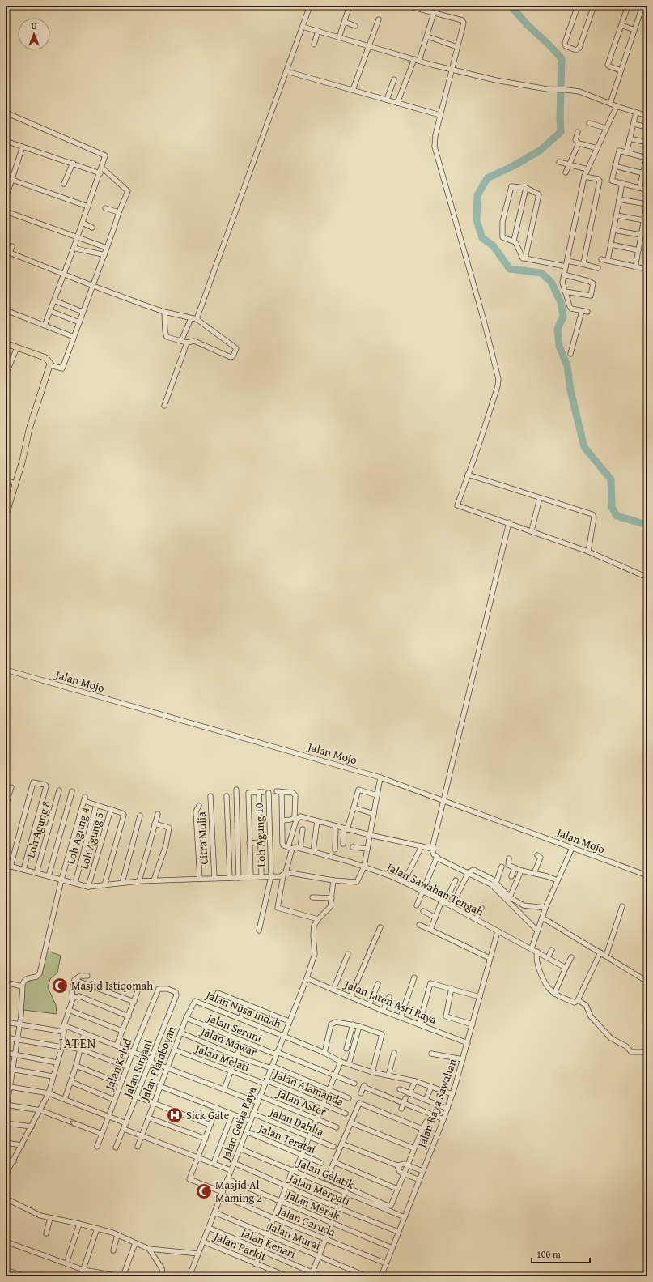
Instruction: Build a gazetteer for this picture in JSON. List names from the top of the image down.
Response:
{
  "streets": {
    "street": [
      "Jalan Mojo",
      "Loh Agung 8",
      "Loh Agung 10",
      "Loh Agung 4",
      "Citra Mulia",
      "Loh Agung 5",
      "Jalan Sawahan Tengah",
      "Jalan Jaten Asri Raya",
      "Jalan Nusa Indah",
      "Jalan Seruni",
      "Jalan Mawar",
      "Jalan Melati",
      "Jalan Flamboyan",
      "Jalan Kelud",
      "Jalan Rinjani",
      "Jalan Alamanda",
      "Jalan Aster",
      "Jalan Raya Sawahan",
      "Jalan Dahlia",
      "Jalan Getas Raya",
      "Jalan Teratai",
      "Jalan Gelatik",
      "Jalan Merpati",
      "Jalan Merak",
      "Jalan Garuda",
      "Jalan Murai",
      "Jalan Kenari",
      "Jalan Parkit"
    ]
  },
  "crossings": [
    ["Jalan Sawahan Tengah", "Jalan Raya Sawahan"],
    ["Jalan Jaten Asri Raya", "Jalan Raya Sawahan"],
    ["Jalan Jaten Asri Raya", "Jalan Getas Raya"],
    ["Jalan Nusa Indah", "Jalan Flamboyan"],
    ["Jalan Nusa Indah", "Jalan Raya Sawahan"],
    ["Jalan Nusa Indah", "Jalan Getas Raya"],
    ["Jalan Seruni", "Jalan Flamboyan"],
    ["Jalan Seruni", "Jalan Getas Raya"],
    ["Jalan Mawar", "Jalan Flamboyan"],
    ["Jalan Mawar", "Jalan Getas Raya"],
    ["Jalan Melati", "Jalan Flamboyan"],
    ["Jalan Melati", "Jalan Alamanda"],
    ["Jalan Melati", "Jalan Getas Raya"],
    ["Jalan Kelud", "Jalan Rinjani"],
    ["Jalan Alamanda", "Jalan Getas Raya"],
    ["Jalan Aster", "Jalan Getas Raya"],
    ["Jalan Raya Sawahan", "Jalan Gelatik"],
    ["Jalan Raya Sawahan", "Jalan Merpati"],
    ["Jalan Raya Sawahan", "Jalan Merak"],
    ["Jalan Raya Sawahan", "Jalan Garuda"],
    ["Jalan Dahlia", "Jalan Getas Raya"],
    ["Jalan Getas Raya", "Jalan Teratai"],
    ["Jalan Getas Raya", "Jalan Gelatik"],
    ["Jalan Getas Raya", "Jalan Merpati"],
    ["Jalan Getas Raya", "Jalan Merak"],
    ["Jalan Getas Raya", "Jalan Garuda"],
    ["Jalan Getas Raya", "Jalan Murai"],
    ["Jalan Getas Raya", "Jalan Kenari"],
    ["Jalan Getas Raya", "Jalan Parkit"]
  ],
  "districts": ["JATEN"],
  "places": {
    "mosque": ["Masjid Istiqomah", "Masjid Al Maming 2"],
    "hospital": ["Sick Gate"]
  },
  "scale_bar": "100 m",
  "north": "top"
}
